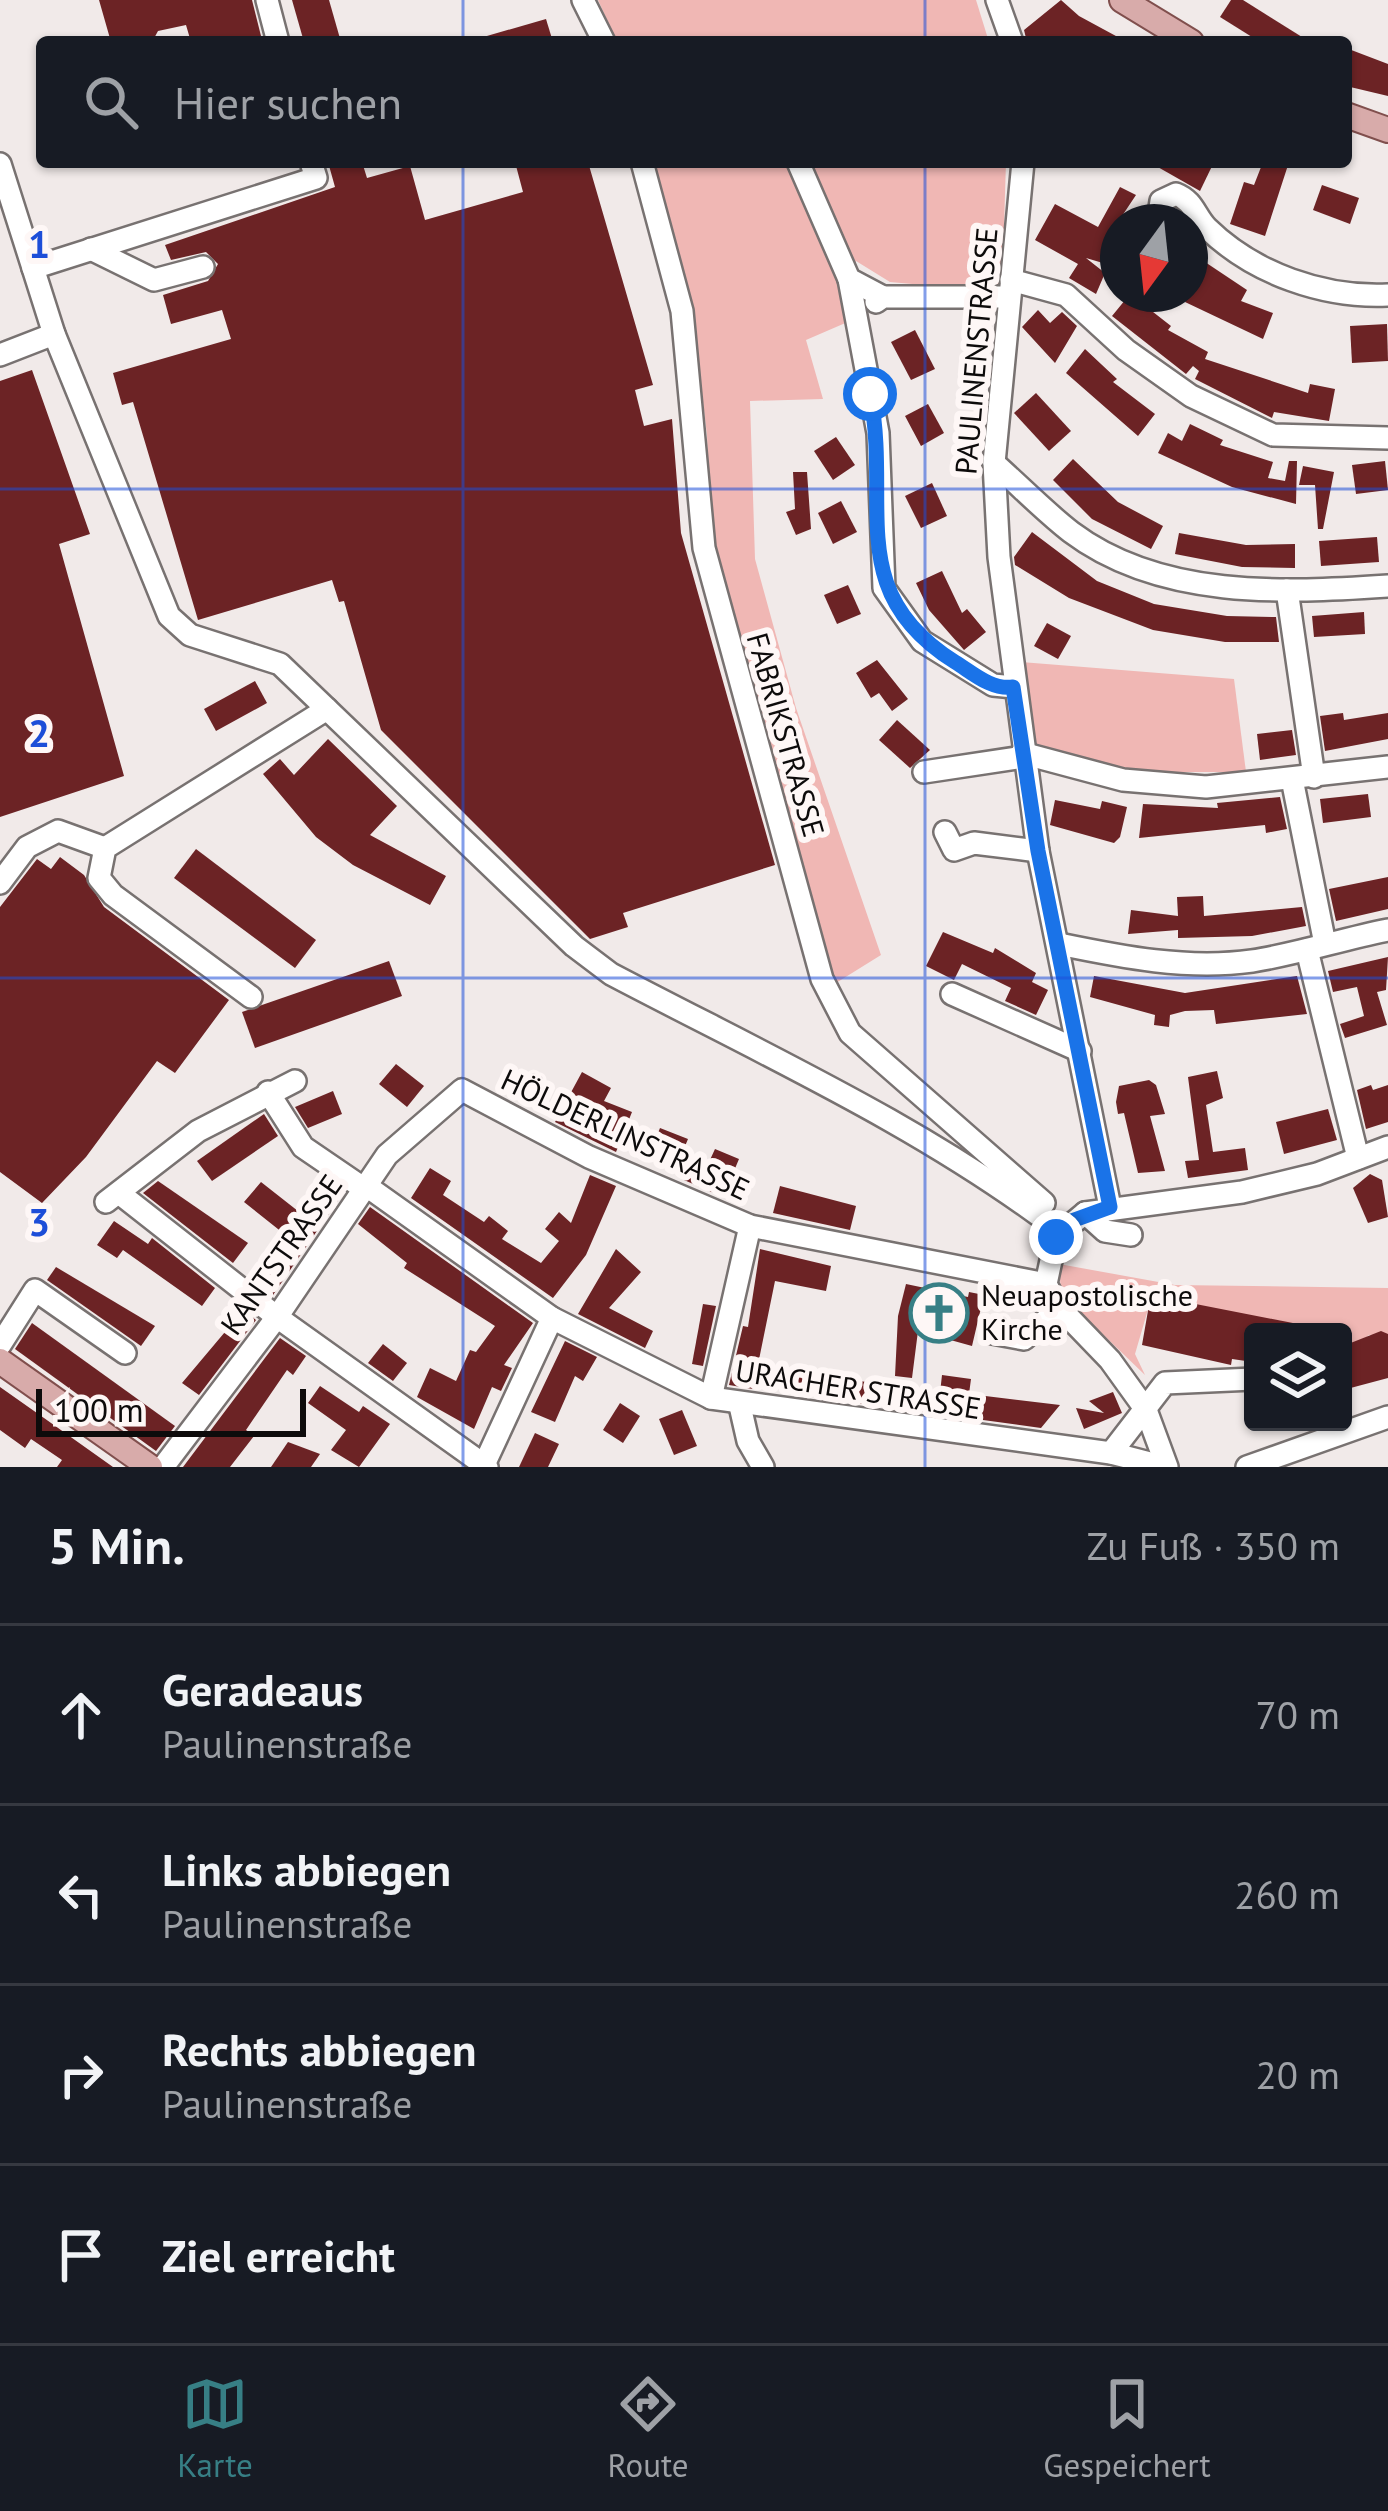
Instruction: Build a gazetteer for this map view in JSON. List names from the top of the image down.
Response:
{
  "streets": {
    "street": [
      "PAULINENSTRASSE",
      "FABRIKSTRASSE",
      "HÖLDERLINSTRASSE",
      "KANTSTRASSE",
      "URACHER STRASSE"
    ]
  },
  "crossings": [
    ["HÖLDERLINSTRASSE", "KANTSTRASSE"],
    ["KANTSTRASSE", "URACHER STRASSE"]
  ],
  "places": {
    "church": ["Neuapostolische Kirche"]
  },
  "scale_bar": "100 m",
  "north": "bottom",
  "page": {
    "search": "Hier suchen",
    "scale": "100 m",
    "heading": ["5 Min.", "Zu Fuß · 350 m"],
    "list": [
      ["Geradeaus", "Paulinenstraße", "70 m"],
      ["Links abbiegen", "Paulinenstraße", "260 m"],
      ["Rechts abbiegen", "Paulinenstraße", "20 m"],
      "Ziel erreicht"
    ],
    "nav": ["Karte", "Route", "Gespeichert"]
  },
  "grid": {
    "rows": ["1", "2", "3"]
  }
}
